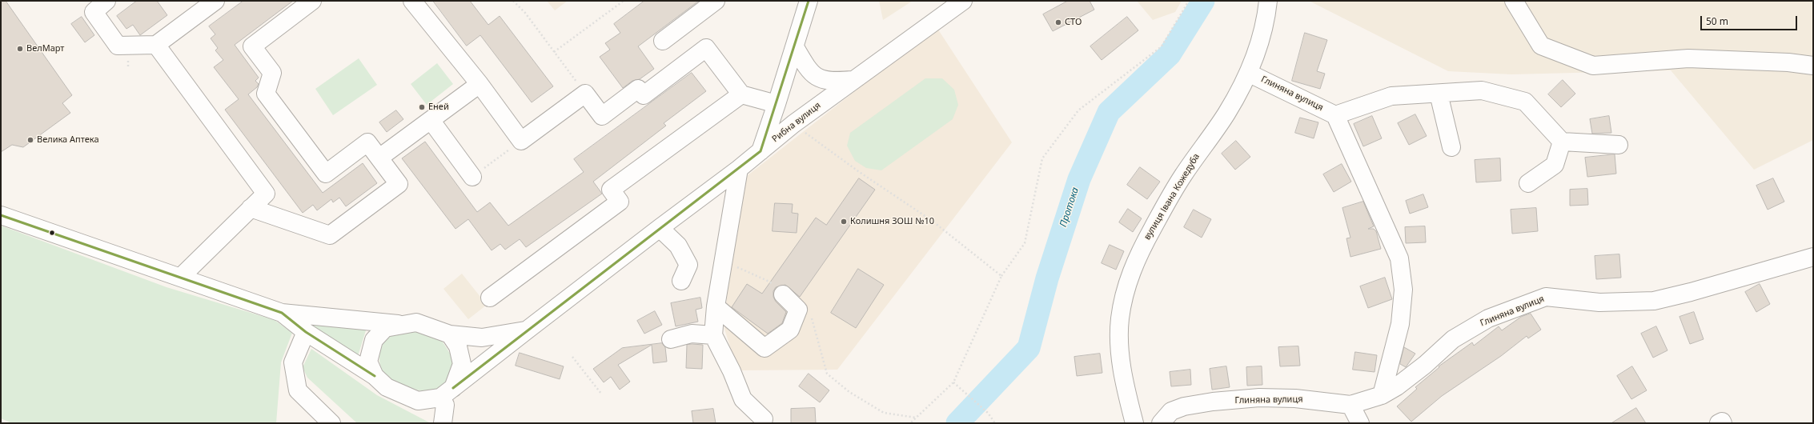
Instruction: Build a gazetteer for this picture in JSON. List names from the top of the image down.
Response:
{
  "streets": {
    "street": ["Глиняна вулиця", "Рибна вулиця", "вулиця Івана Кожедуба"]
  },
  "crossings": [
    ["Глиняна вулиця", "вулиця Івана Кожедуба"]
  ],
  "water": ["Протока"],
  "places": [
    "СТО",
    "ВелМарт",
    "Еней",
    "Велика Аптека",
    "Колишня ЗОШ №10"
  ],
  "scale_bar": "50 m"
}
